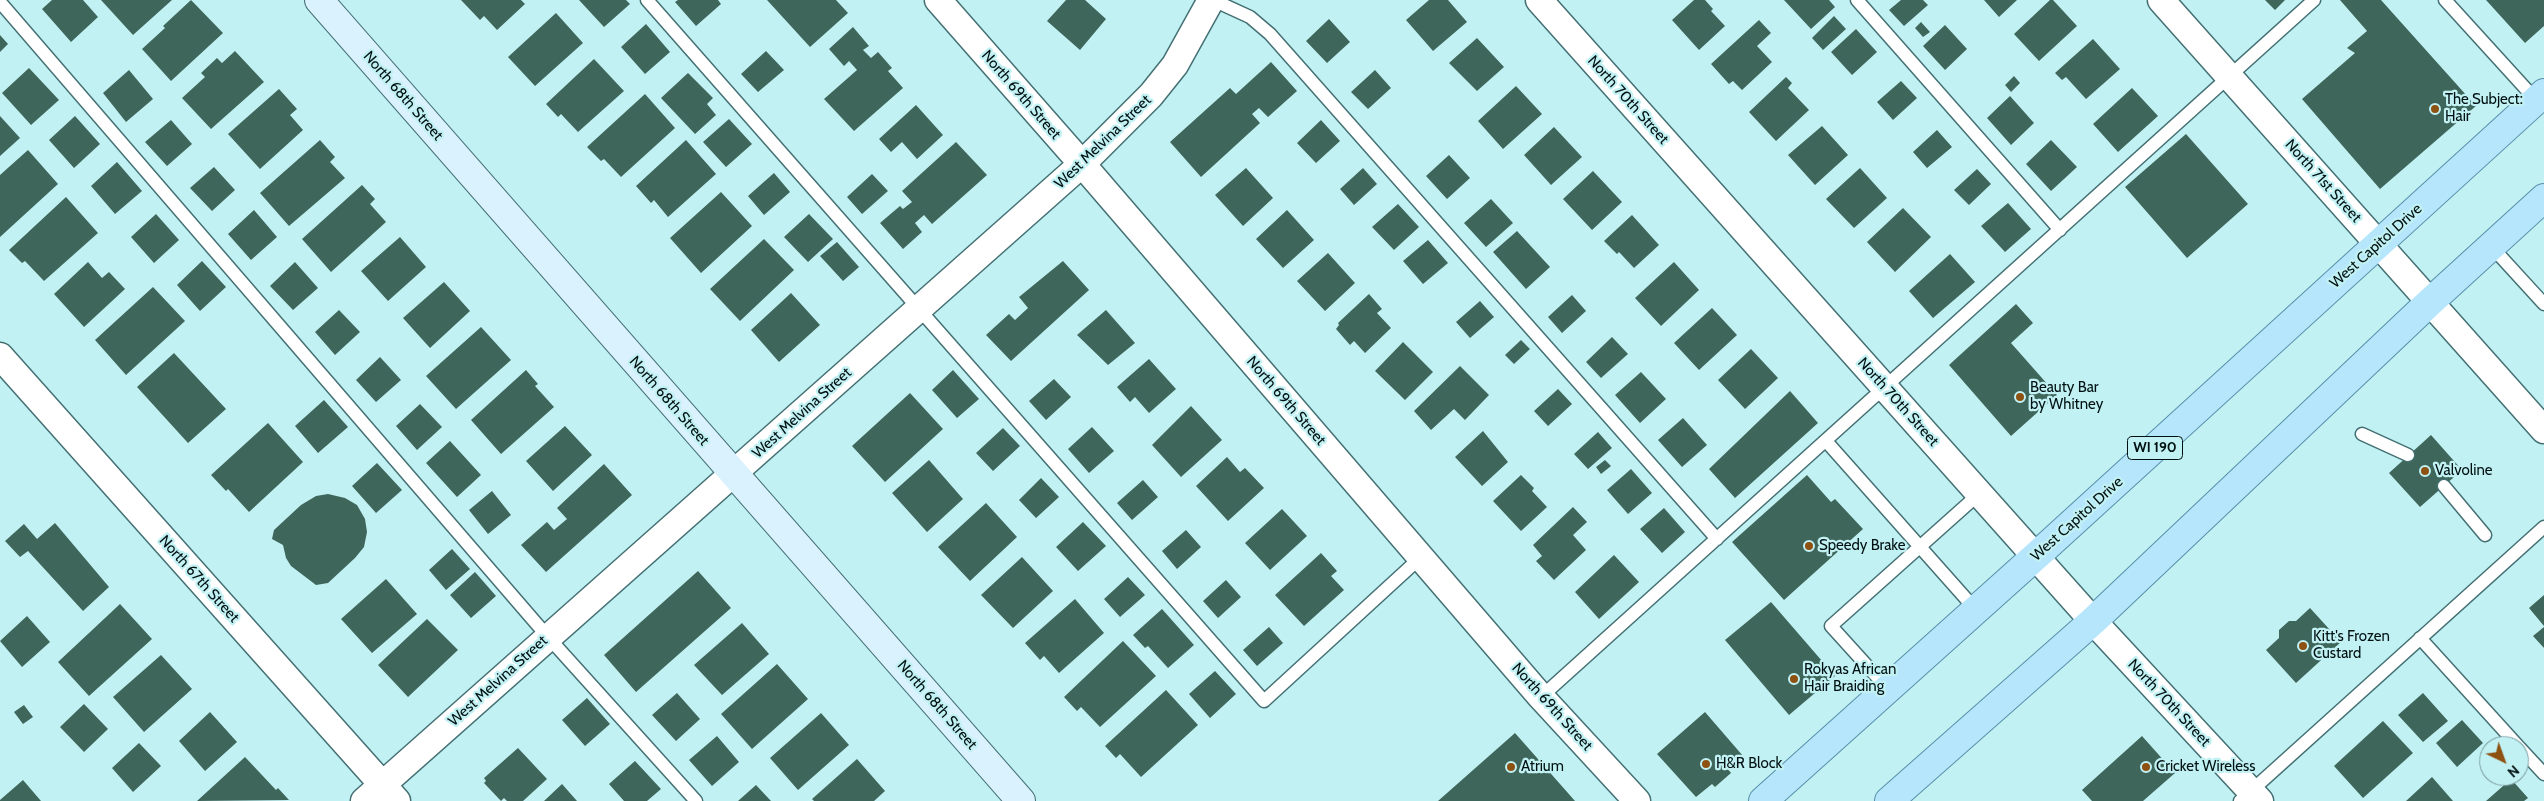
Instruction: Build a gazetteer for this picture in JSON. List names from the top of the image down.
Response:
{
  "streets": {
    "main road": ["West Capitol Drive", "WI 190"],
    "street": [
      "North 69th Street",
      "North 68th Street",
      "North 70th Street",
      "West Melvina Street",
      "North 71st Street",
      "North 67th Street"
    ]
  },
  "crossings": [
    ["North 69th Street", "West Melvina Street"],
    ["North 68th Street", "West Melvina Street"],
    ["North 70th Street", "West Capitol Drive"],
    ["West Melvina Street", "North 67th Street"],
    ["North 71st Street", "West Capitol Drive"]
  ],
  "places": [
    "The Subject: Hair",
    "Beauty Bar by Whitney",
    "Valvoline",
    "Speedy Brake",
    "Kitt's Frozen Custard",
    "Rokyas African Hair Braiding",
    "H&R Block",
    "Atrium",
    "Cricket Wireless"
  ],
  "north": "bottom right"
}
